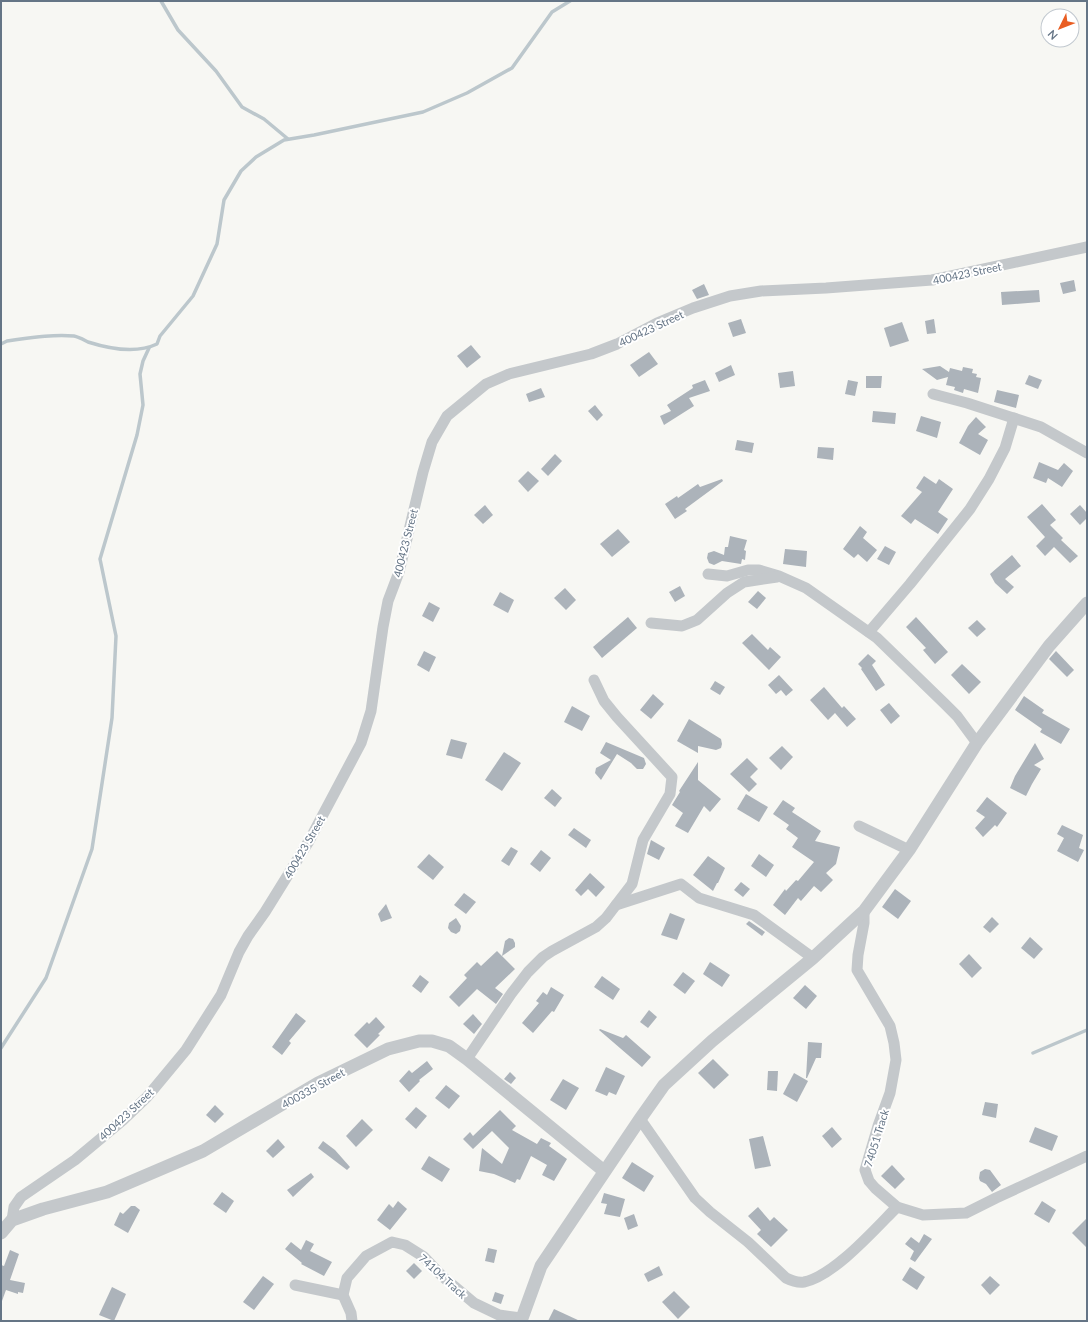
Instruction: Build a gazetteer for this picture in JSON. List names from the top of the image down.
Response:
{
  "streets": {
    "street": [
      "400423 Street",
      "400335 Street",
      "74051 Track",
      "74104 Track"
    ]
  },
  "crossings": [
    ["400423 Street", "400335 Street"]
  ],
  "north": "bottom left"
}
